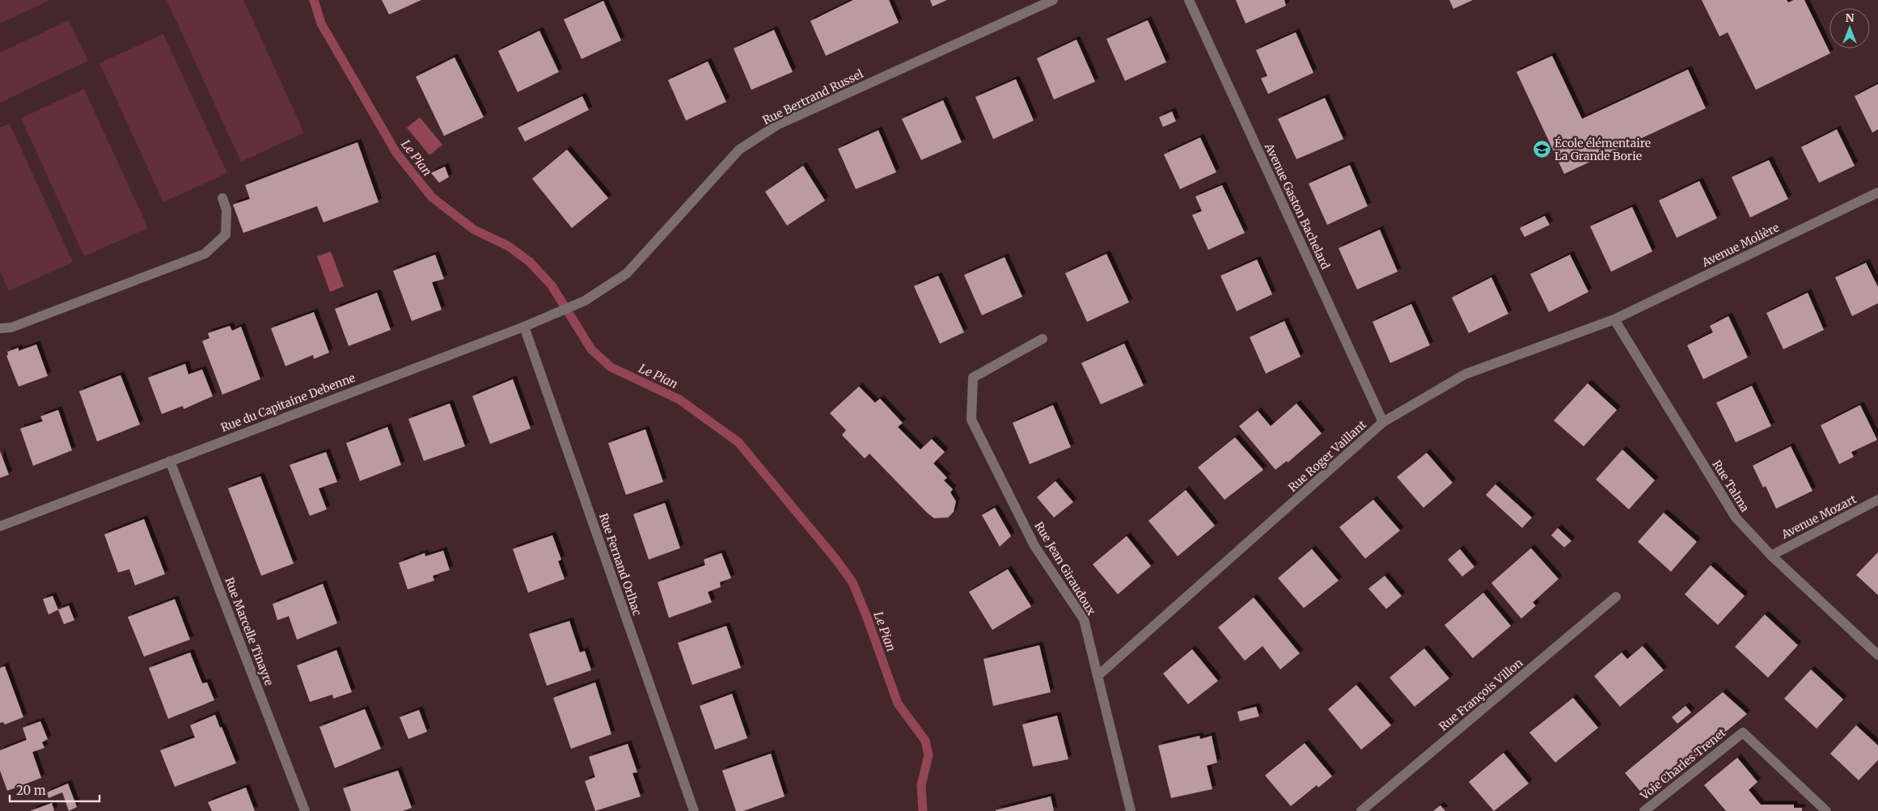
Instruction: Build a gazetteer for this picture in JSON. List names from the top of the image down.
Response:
{
  "streets": {
    "street": [
      "Rue Bertrand Russel",
      "Avenue Gaston Bachelard",
      "Avenue Molière",
      "Rue du Capitaine Debenne",
      "Rue Roger Vaillant",
      "Rue Talma",
      "Avenue Mozart",
      "Rue Fernand Orlhac",
      "Rue Jean Giraudoux",
      "Rue Marcelle Tinayre",
      "Rue François Villon",
      "Voie Charles Trenet"
    ]
  },
  "crossings": [
    ["Rue Bertrand Russel", "Rue du Capitaine Debenne"],
    ["Avenue Gaston Bachelard", "Rue Roger Vaillant"],
    ["Avenue Molière", "Rue Roger Vaillant"],
    ["Avenue Molière", "Rue Talma"],
    ["Rue du Capitaine Debenne", "Rue Fernand Orlhac"],
    ["Rue du Capitaine Debenne", "Rue Marcelle Tinayre"],
    ["Rue Roger Vaillant", "Rue Talma"],
    ["Rue Roger Vaillant", "Rue Jean Giraudoux"],
    ["Rue Talma", "Avenue Mozart"]
  ],
  "water": ["Le Pian"],
  "places": {
    "school or university": ["École élémentaire La Grande Borie"]
  },
  "scale_bar": "20 m",
  "north": "top"
}
